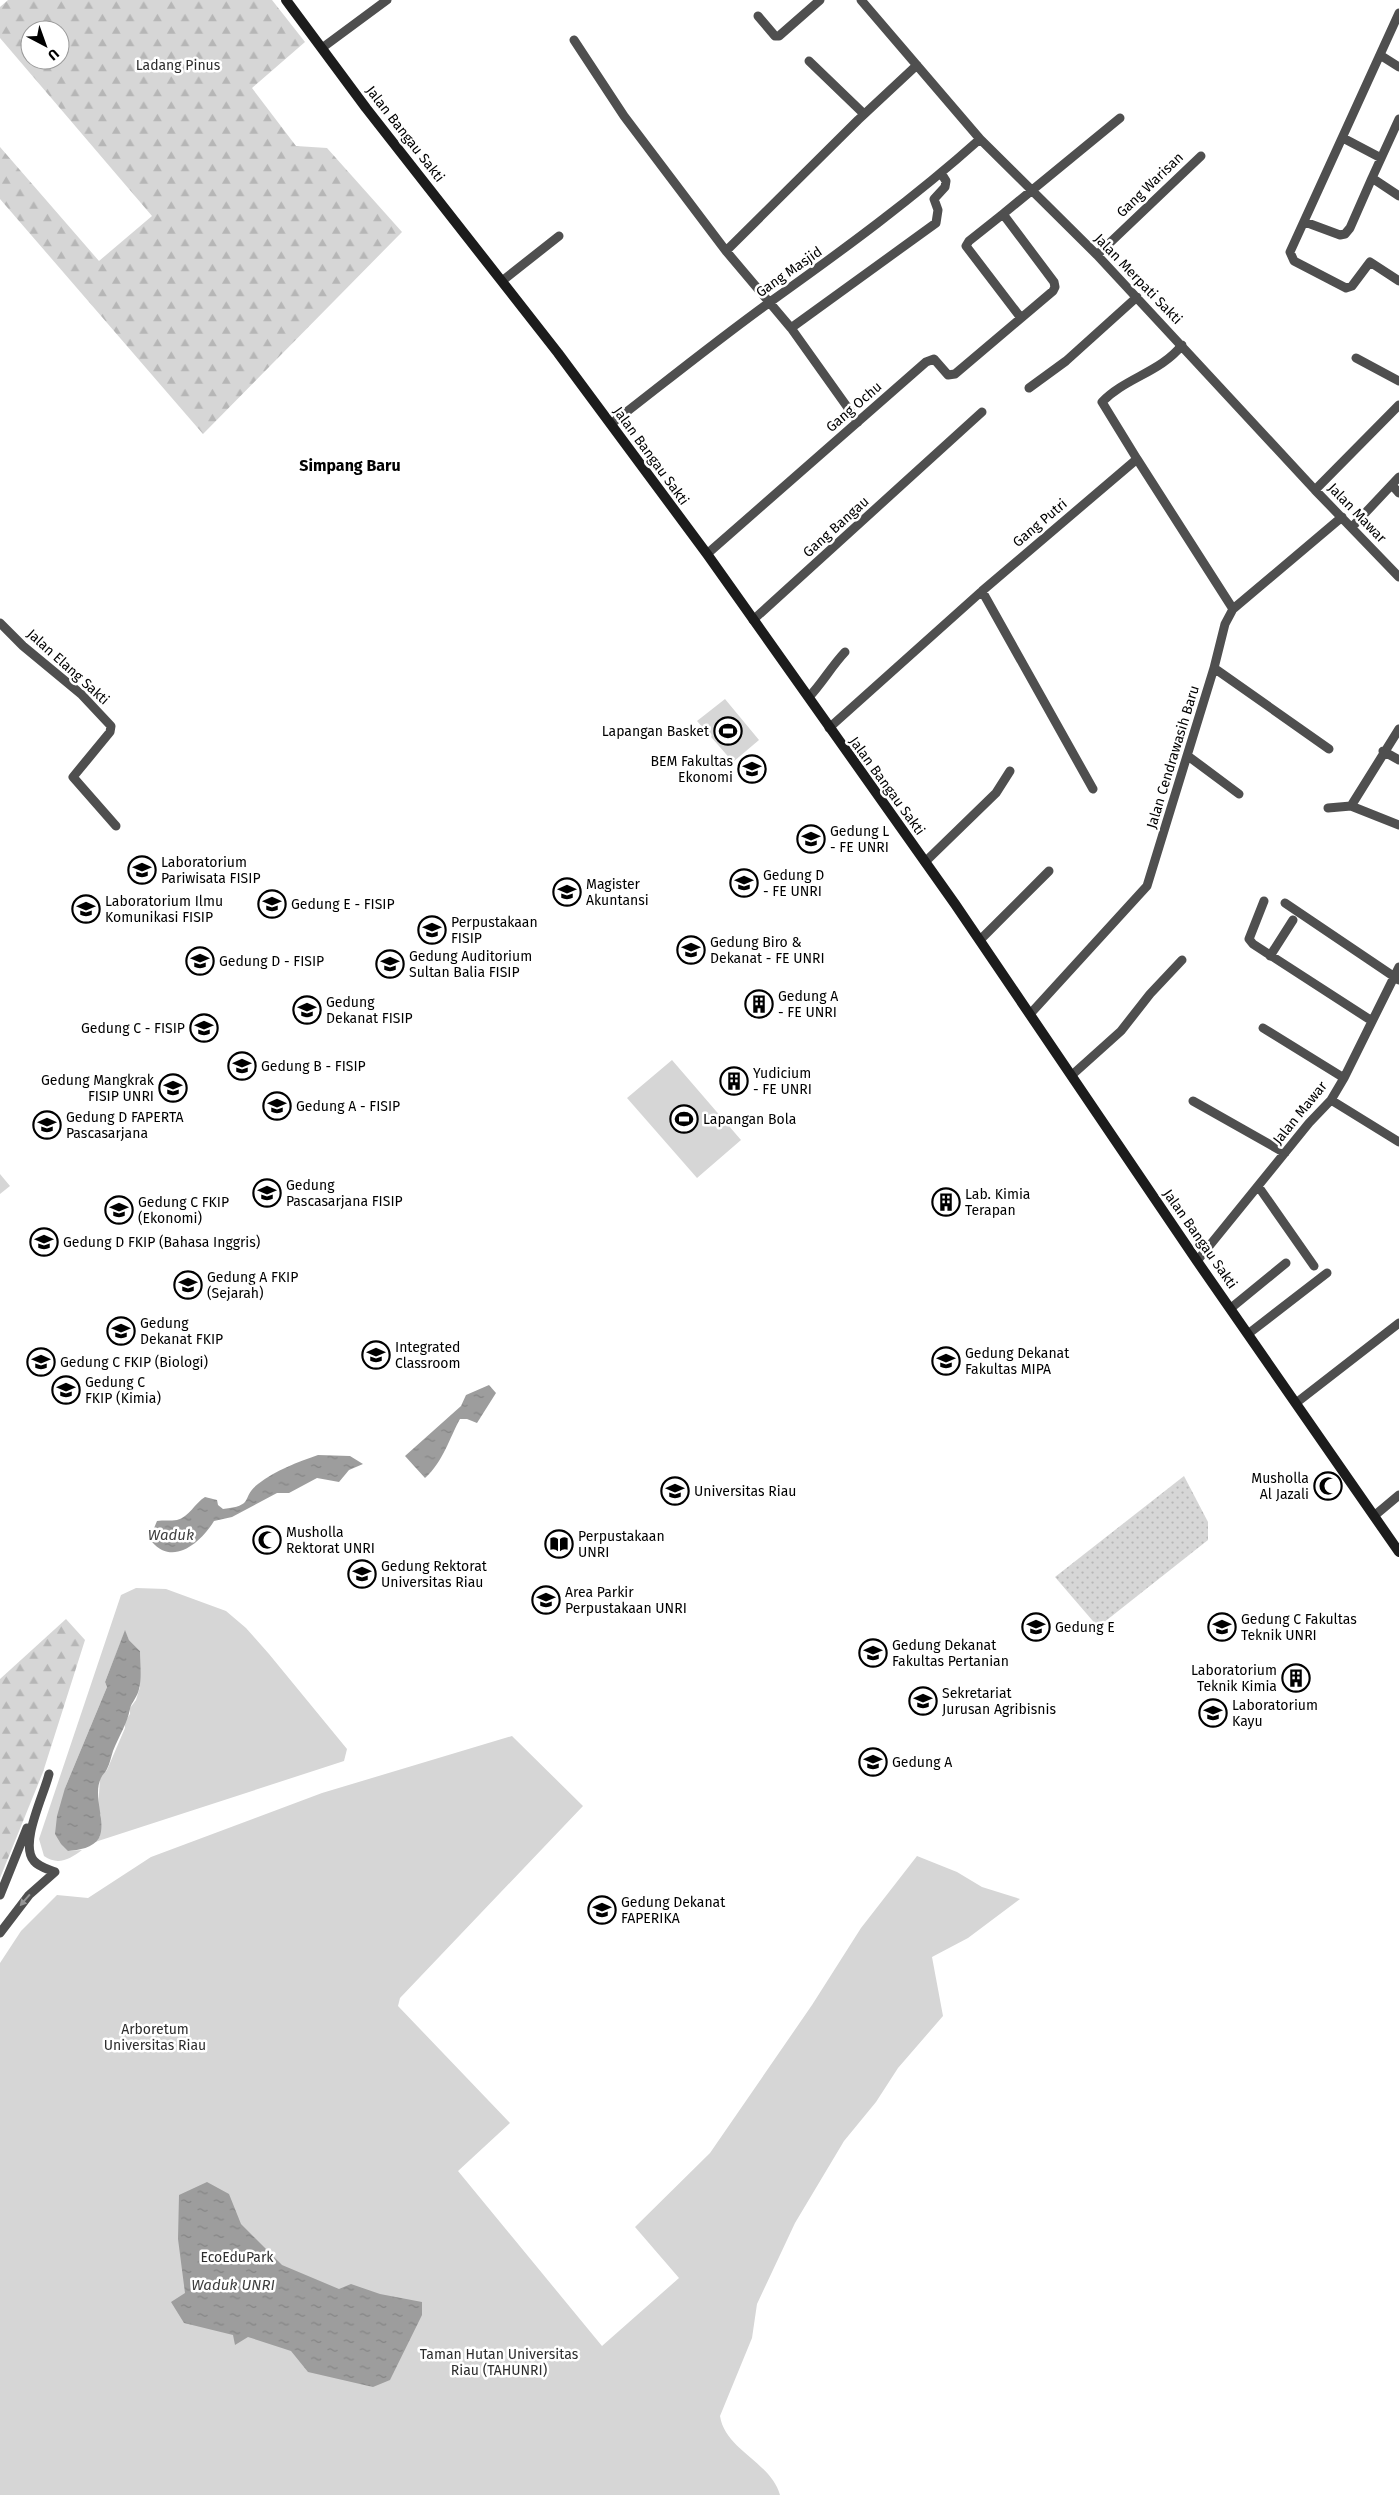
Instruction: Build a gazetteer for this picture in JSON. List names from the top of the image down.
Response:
{
  "streets": {
    "street": [
      "Jalan Bangau Sakti",
      "Gang Warisan",
      "Gang Masjid",
      "Jalan Merpati Sakti",
      "Gang Ochu",
      "Jalan Mawar",
      "Gang Putri",
      "Gang Bangau",
      "Jalan Elang Sakti",
      "Jalan Cendrawasih Baru"
    ]
  },
  "crossings": [
    ["Jalan Bangau Sakti", "Gang Masjid"],
    ["Jalan Bangau Sakti", "Gang Ochu"],
    ["Jalan Bangau Sakti", "Jalan Mawar"],
    ["Jalan Bangau Sakti", "Gang Putri"],
    ["Jalan Bangau Sakti", "Gang Bangau"],
    ["Jalan Bangau Sakti", "Jalan Cendrawasih Baru"],
    ["Gang Warisan", "Jalan Merpati Sakti"],
    ["Gang Masjid", "Jalan Merpati Sakti"],
    ["Jalan Merpati Sakti", "Jalan Mawar"],
    ["Jalan Mawar", "Jalan Cendrawasih Baru"]
  ],
  "districts": ["Simpang Baru"],
  "water": ["Waduk", "Waduk UNRI"],
  "parks": [
    "Ladang Pinus",
    "Arboretum Universitas Riau",
    "EcoEduPark",
    "Taman Hutan Universitas Riau (TAHUNRI)"
  ],
  "places": {
    "sports": ["Lapangan Basket", "Lapangan Bola"],
    "school or university": [
      "BEM Fakultas Ekonomi",
      "Gedung L - FE UNRI",
      "Laboratorium Pariwisata FISIP",
      "Gedung D - FE UNRI",
      "Magister Akuntansi",
      "Gedung E - FISIP",
      "Laboratorium Ilmu Komunikasi FISIP",
      "Perpustakaan FISIP",
      "Gedung Biro & Dekanat - FE UNRI",
      "Gedung D - FISIP",
      "Gedung Auditorium Sultan Balia FISIP",
      "Gedung Dekanat FISIP",
      "Gedung C - FISIP",
      "Gedung B - FISIP",
      "Gedung Mangkrak FISIP UNRI",
      "Gedung A - FISIP",
      "Gedung D FAPERTA Pascasarjana",
      "Gedung Pascasarjana FISIP",
      "Gedung C FKIP (Ekonomi)",
      "Gedung D FKIP (Bahasa Inggris)",
      "Gedung A FKIP (Sejarah)",
      "Gedung Dekanat FKIP",
      "Integrated Classroom",
      "Gedung Dekanat Fakultas MIPA",
      "Gedung C FKIP (Biologi)",
      "Gedung C FKIP (Kimia)",
      "Universitas Riau",
      "Gedung Rektorat Universitas Riau",
      "Area Parkir Perpustakaan UNRI",
      "Gedung E",
      "Gedung C Fakultas Teknik UNRI",
      "Gedung Dekanat Fakultas Pertanian",
      "Sekretariat Jurusan Agribisnis",
      "Laboratorium Kayu",
      "Gedung A",
      "Gedung Dekanat FAPERIKA"
    ],
    "building": [
      "Gedung A - FE UNRI",
      "Yudicium - FE UNRI",
      "Lab. Kimia Terapan",
      "Laboratorium Teknik Kimia"
    ],
    "mosque": ["Musholla Al Jazali", "Musholla Rektorat UNRI"],
    "library": ["Perpustakaan UNRI"]
  },
  "north": "bottom right"
}
